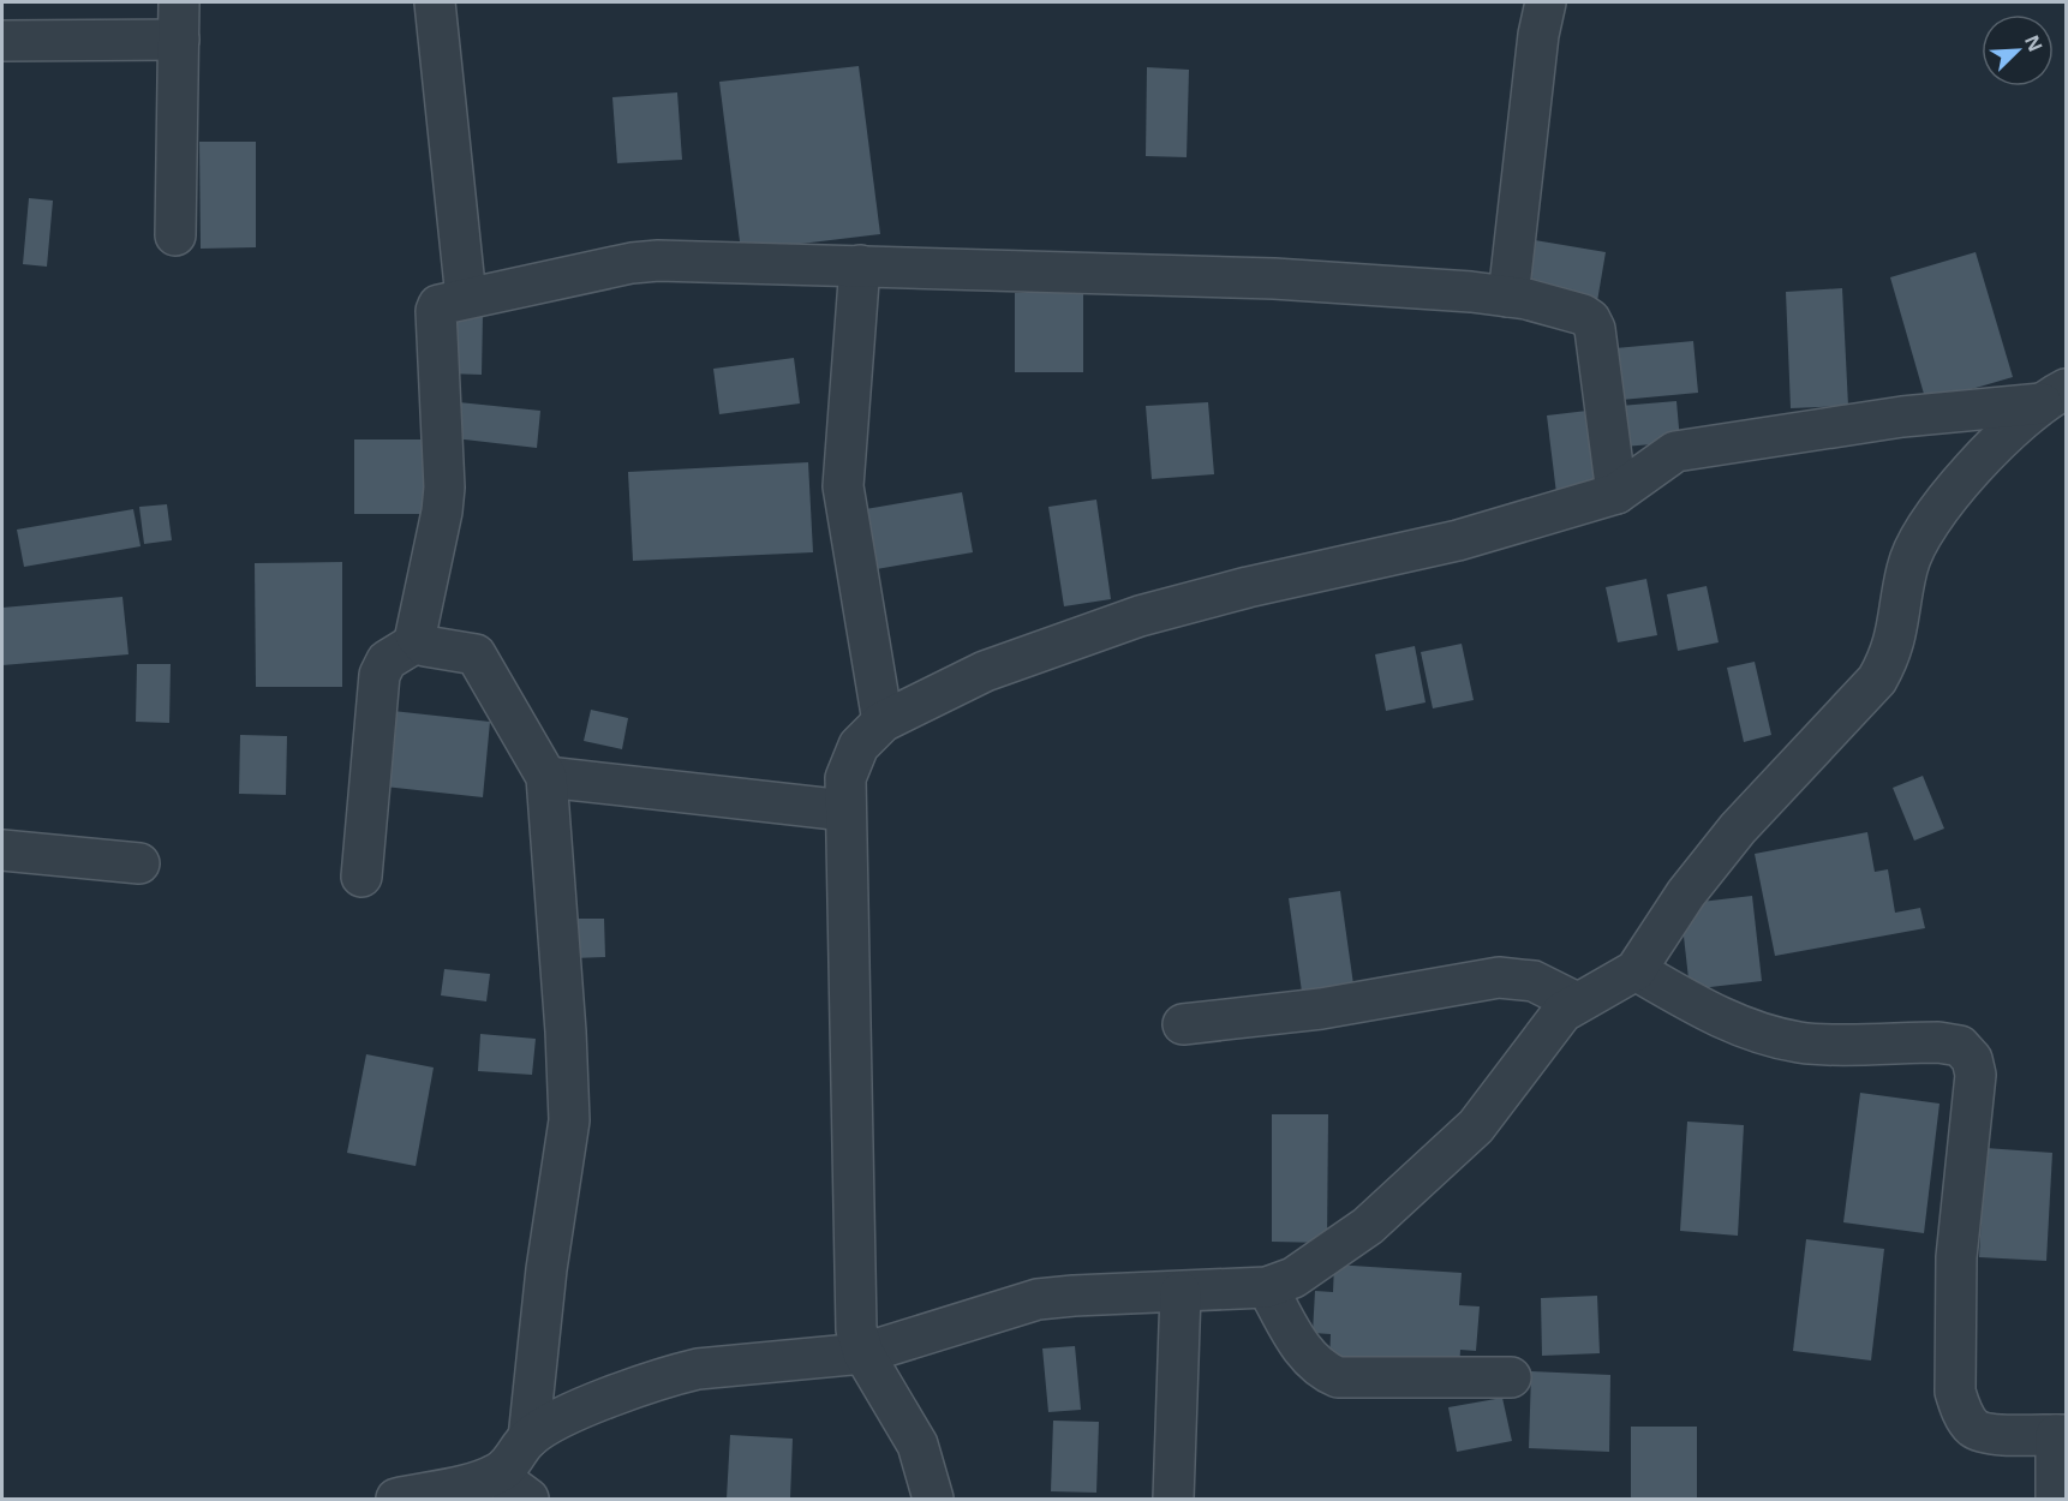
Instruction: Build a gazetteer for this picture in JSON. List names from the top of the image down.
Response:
{
  "north": "top right"
}
